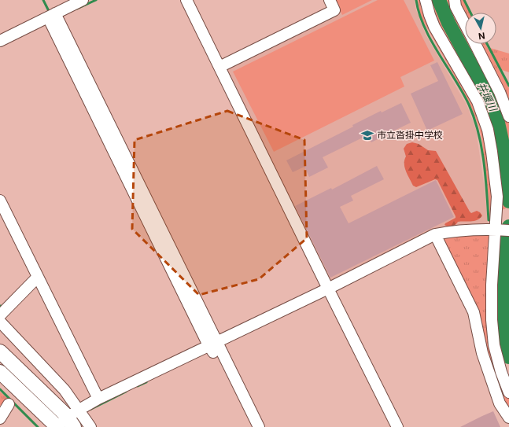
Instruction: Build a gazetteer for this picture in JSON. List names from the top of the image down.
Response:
{
  "water": ["井堰川"],
  "places": {
    "school or university": ["市立沓掛中学校"]
  },
  "north": "bottom"
}
